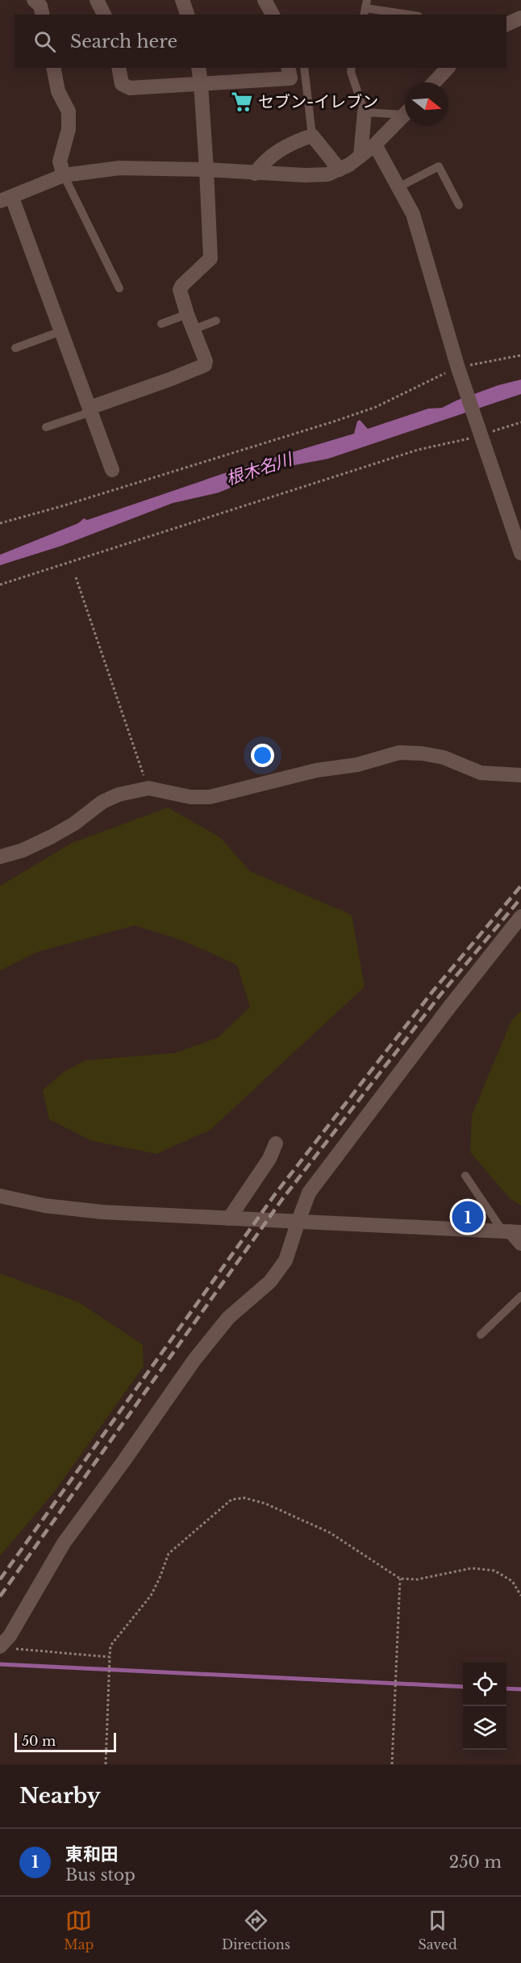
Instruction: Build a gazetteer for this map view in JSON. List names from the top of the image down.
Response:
{
  "water": ["根木名川"],
  "places": {
    "supermarket": ["セブン-イレブン"]
  },
  "scale_bar": "50 m",
  "north": "right",
  "page": {
    "search": "Search here",
    "pins": "1",
    "scale": "50 m",
    "heading": "Nearby",
    "list": [
      {
        "mark": "1",
        "name": "東和田",
        "note": "Bus stop",
        "value": "250 m"
      }
    ],
    "nav": ["Map", "Directions", "Saved"]
  }
}
